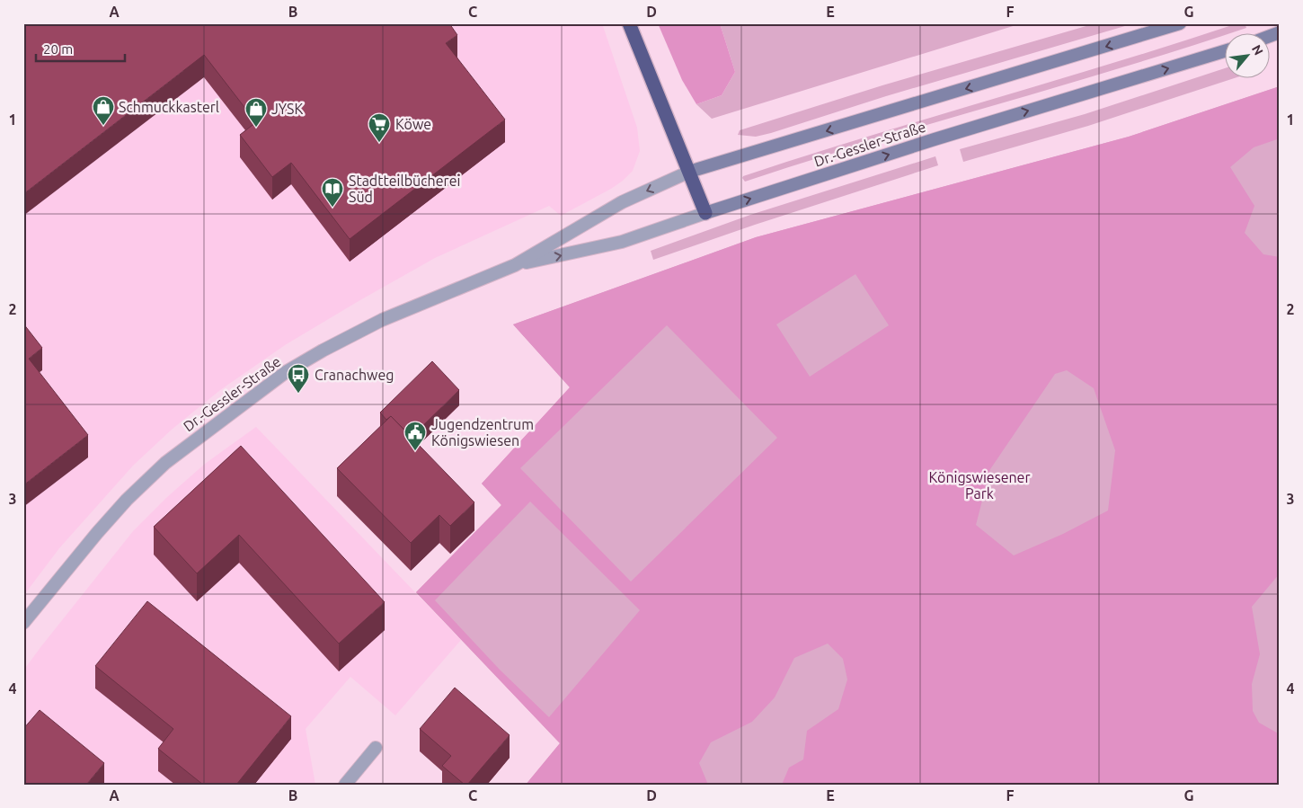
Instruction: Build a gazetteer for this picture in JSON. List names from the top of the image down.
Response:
{
  "streets": {
    "main road": ["Dr.-Gessler-Straße"]
  },
  "parks": ["Königswiesener Park"],
  "places": {
    "shop": ["Schmuckkasterl", "JYSK"],
    "supermarket": ["Köwe"],
    "library": ["Stadtteilbücherei Süd"],
    "bus stop": ["Cranachweg"],
    "public building": ["Jugendzentrum Königswiesen"]
  },
  "scale_bar": "20 m",
  "north": "top right",
  "grid": {
    "columns": [
      "A",
      "B",
      "C",
      "D",
      "E",
      "F",
      "G"
    ],
    "rows": [
      "1",
      "2",
      "3",
      "4"
    ]
  }
}
